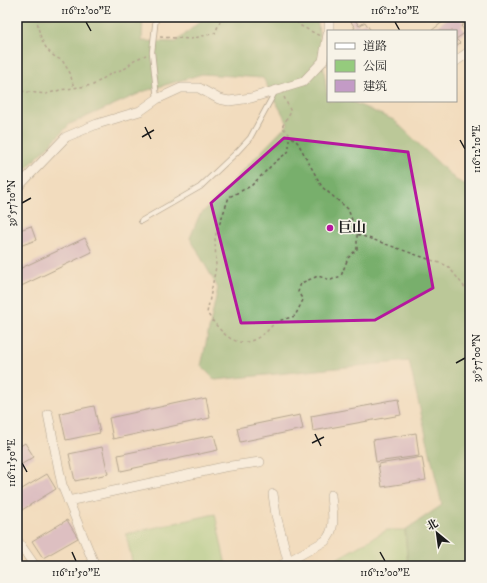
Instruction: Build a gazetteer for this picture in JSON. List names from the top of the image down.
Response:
{
  "places": ["巨山"],
  "legend": ["道路", "公园", "建筑"],
  "north": "top left",
  "coordinates": [
    "116°12'00\"E",
    "116°12'10\"E",
    "39°57'10\"N",
    "39°57'00\"N",
    "116°11'50\"E"
  ]
}
